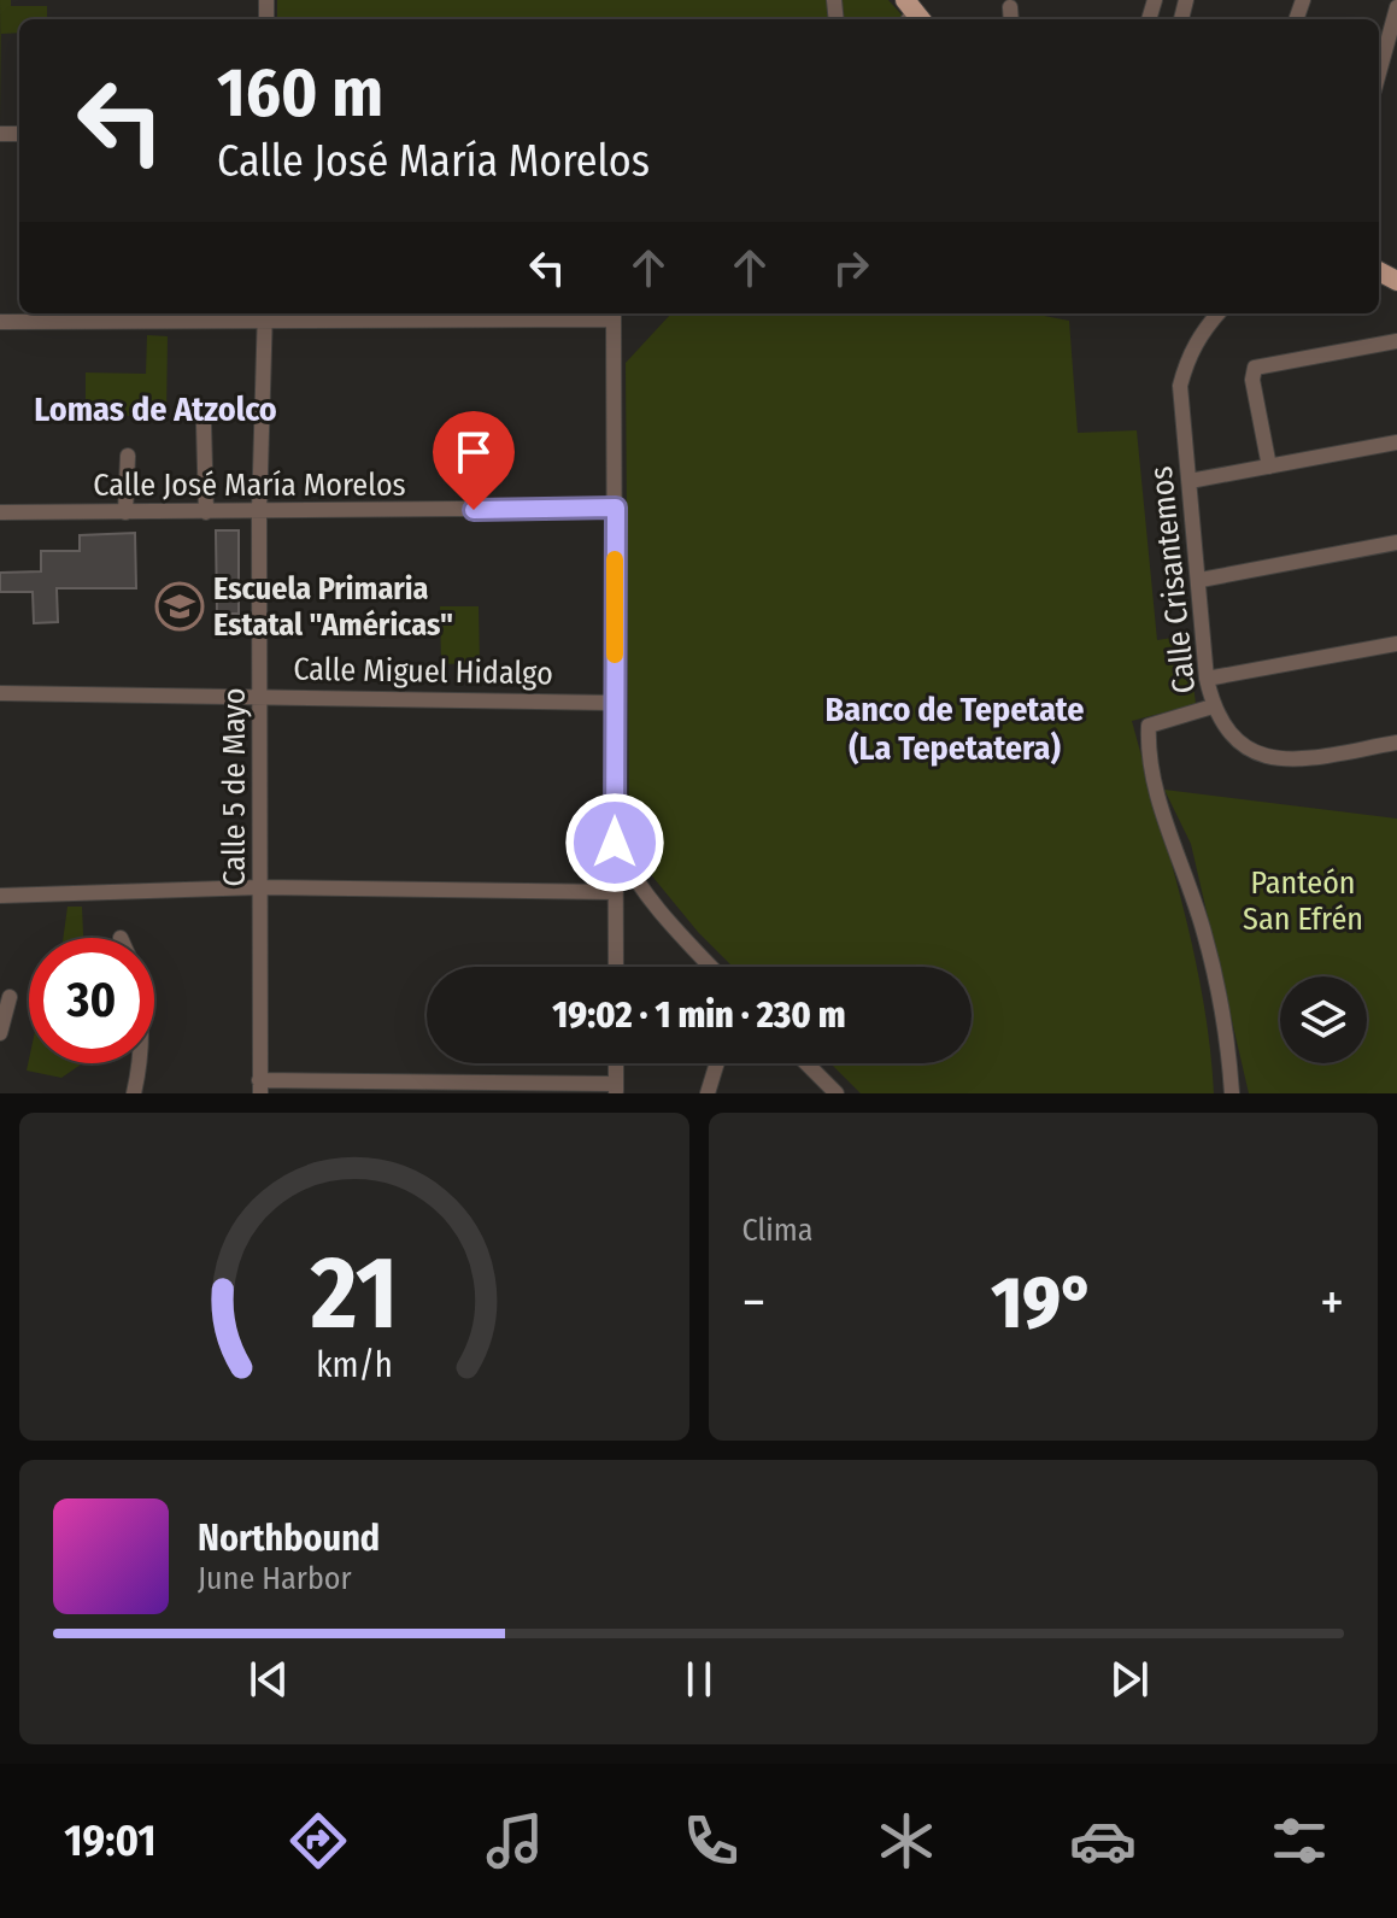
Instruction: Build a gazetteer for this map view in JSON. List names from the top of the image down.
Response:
{
  "streets": {
    "street": [
      "Calle José María Morelos",
      "Calle Crisantemos",
      "Calle Miguel Hidalgo",
      "Calle 5 de Mayo"
    ]
  },
  "crossings": [
    ["Calle José María Morelos", "Calle 5 de Mayo"],
    ["Calle Miguel Hidalgo", "Calle 5 de Mayo"]
  ],
  "districts": ["Lomas de Atzolco", "Banco de Tepetate (La Tepetatera)"],
  "parks": ["Panteón San Efrén"],
  "places": {
    "school or university": ["Escuela Primaria Estatal \"Américas\""]
  },
  "page": {
    "turn": ["160 m", "Calle José María Morelos"],
    "limit": "30",
    "trip": "19:02 · 1 min · 230 m",
    "tile": "Clima",
    "heat": ["−", "19°", "+"],
    "song": ["Northbound", "June Harbor"],
    "tabs": "19:01",
    "gauge": ["21", "km/h"]
  }
}
